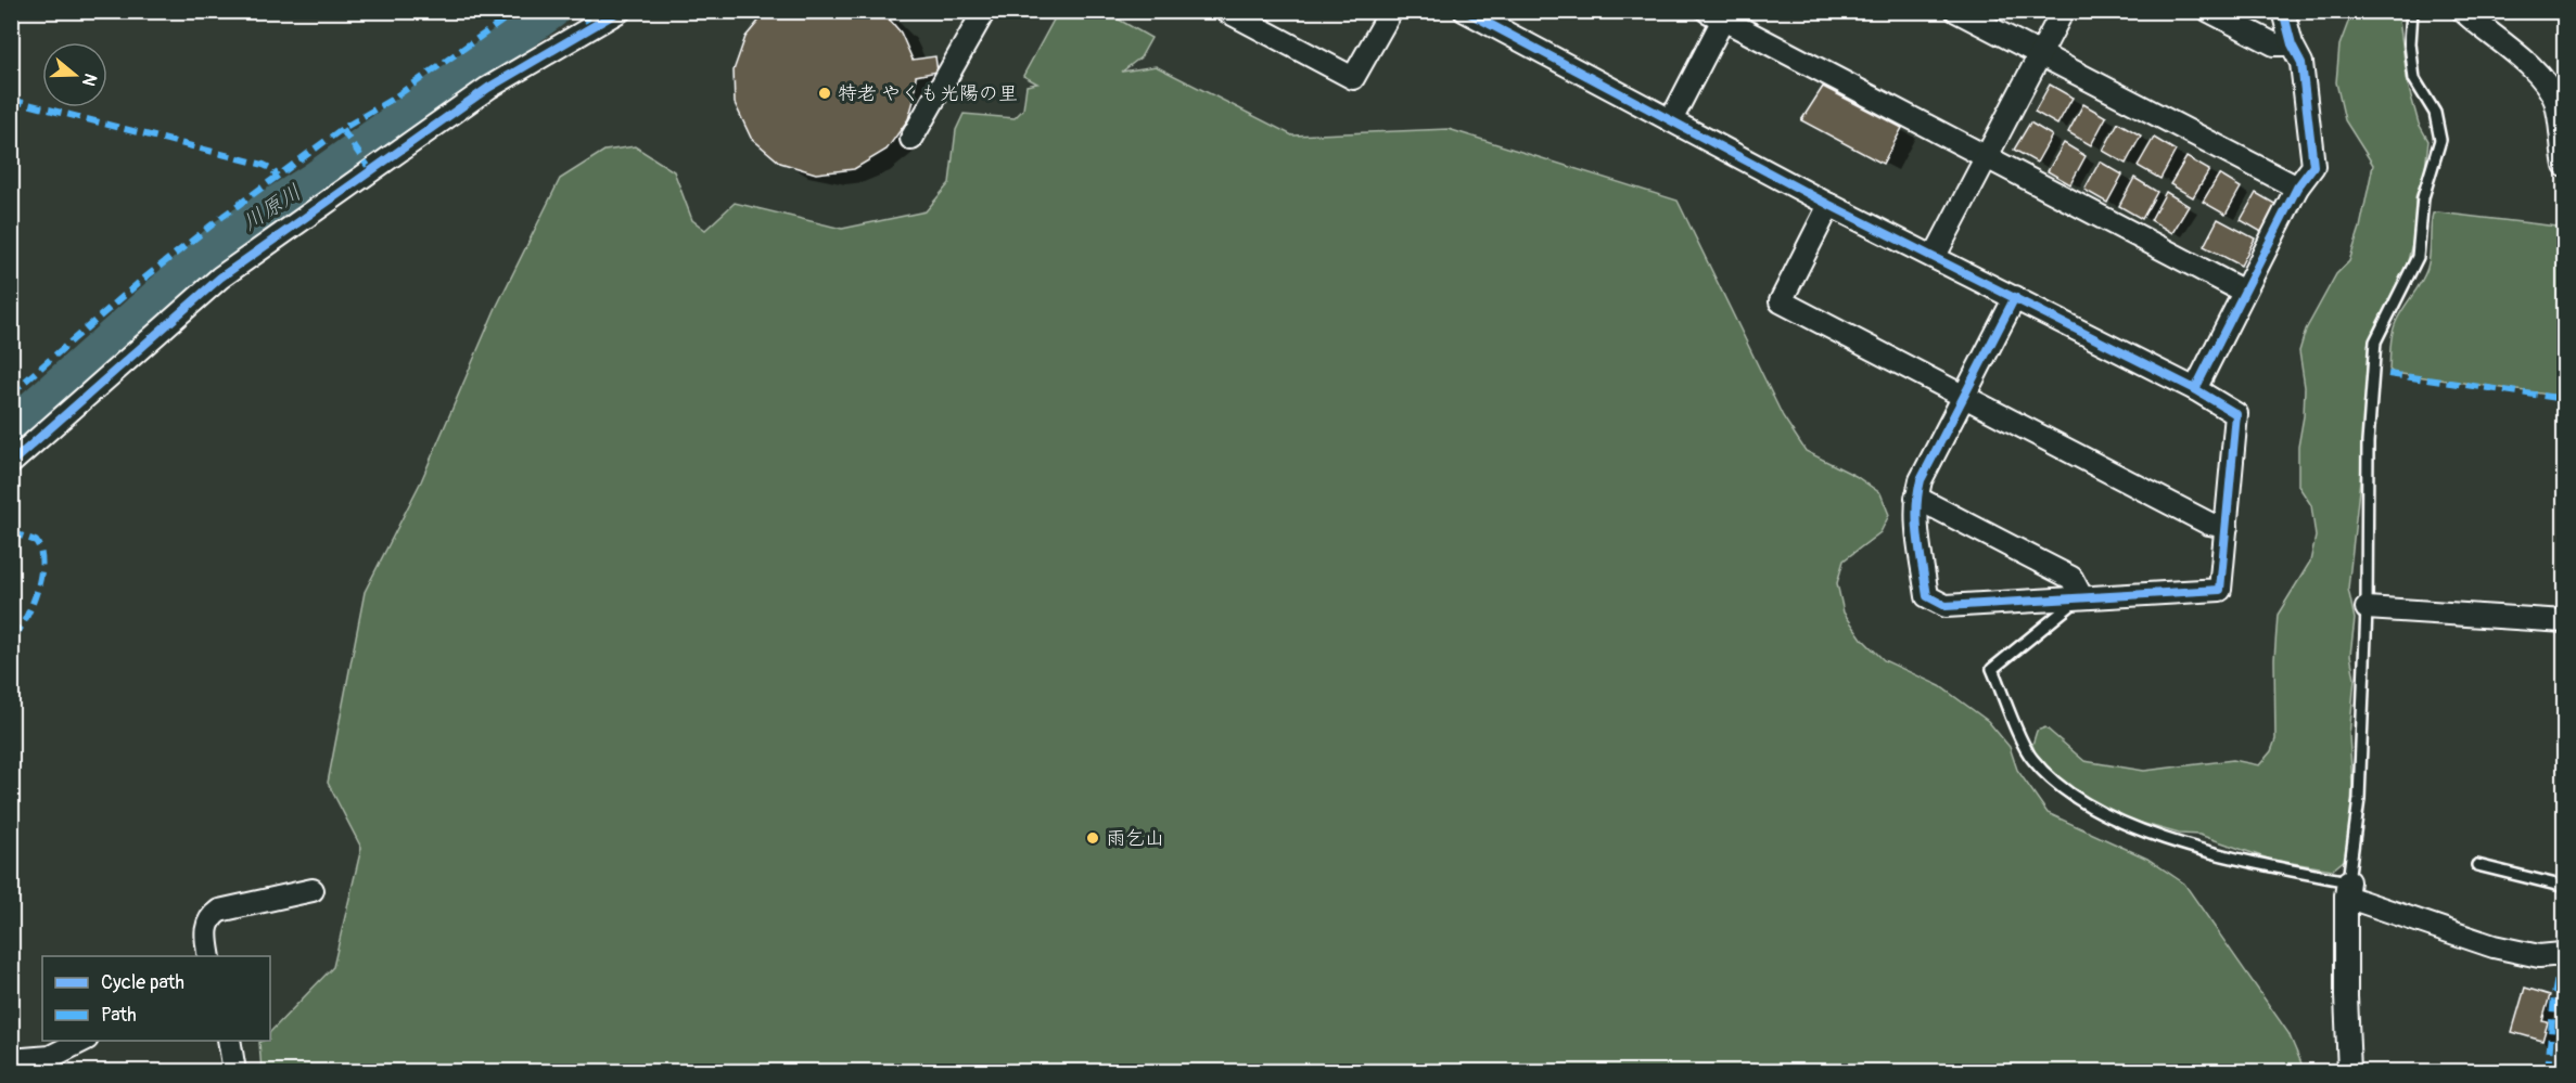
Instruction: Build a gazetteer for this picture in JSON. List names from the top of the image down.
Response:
{
  "water": ["川原川"],
  "places": ["特老 やくも光陽の里", "雨乞山"],
  "legend": ["Cycle path", "Path"],
  "north": "right"
}
